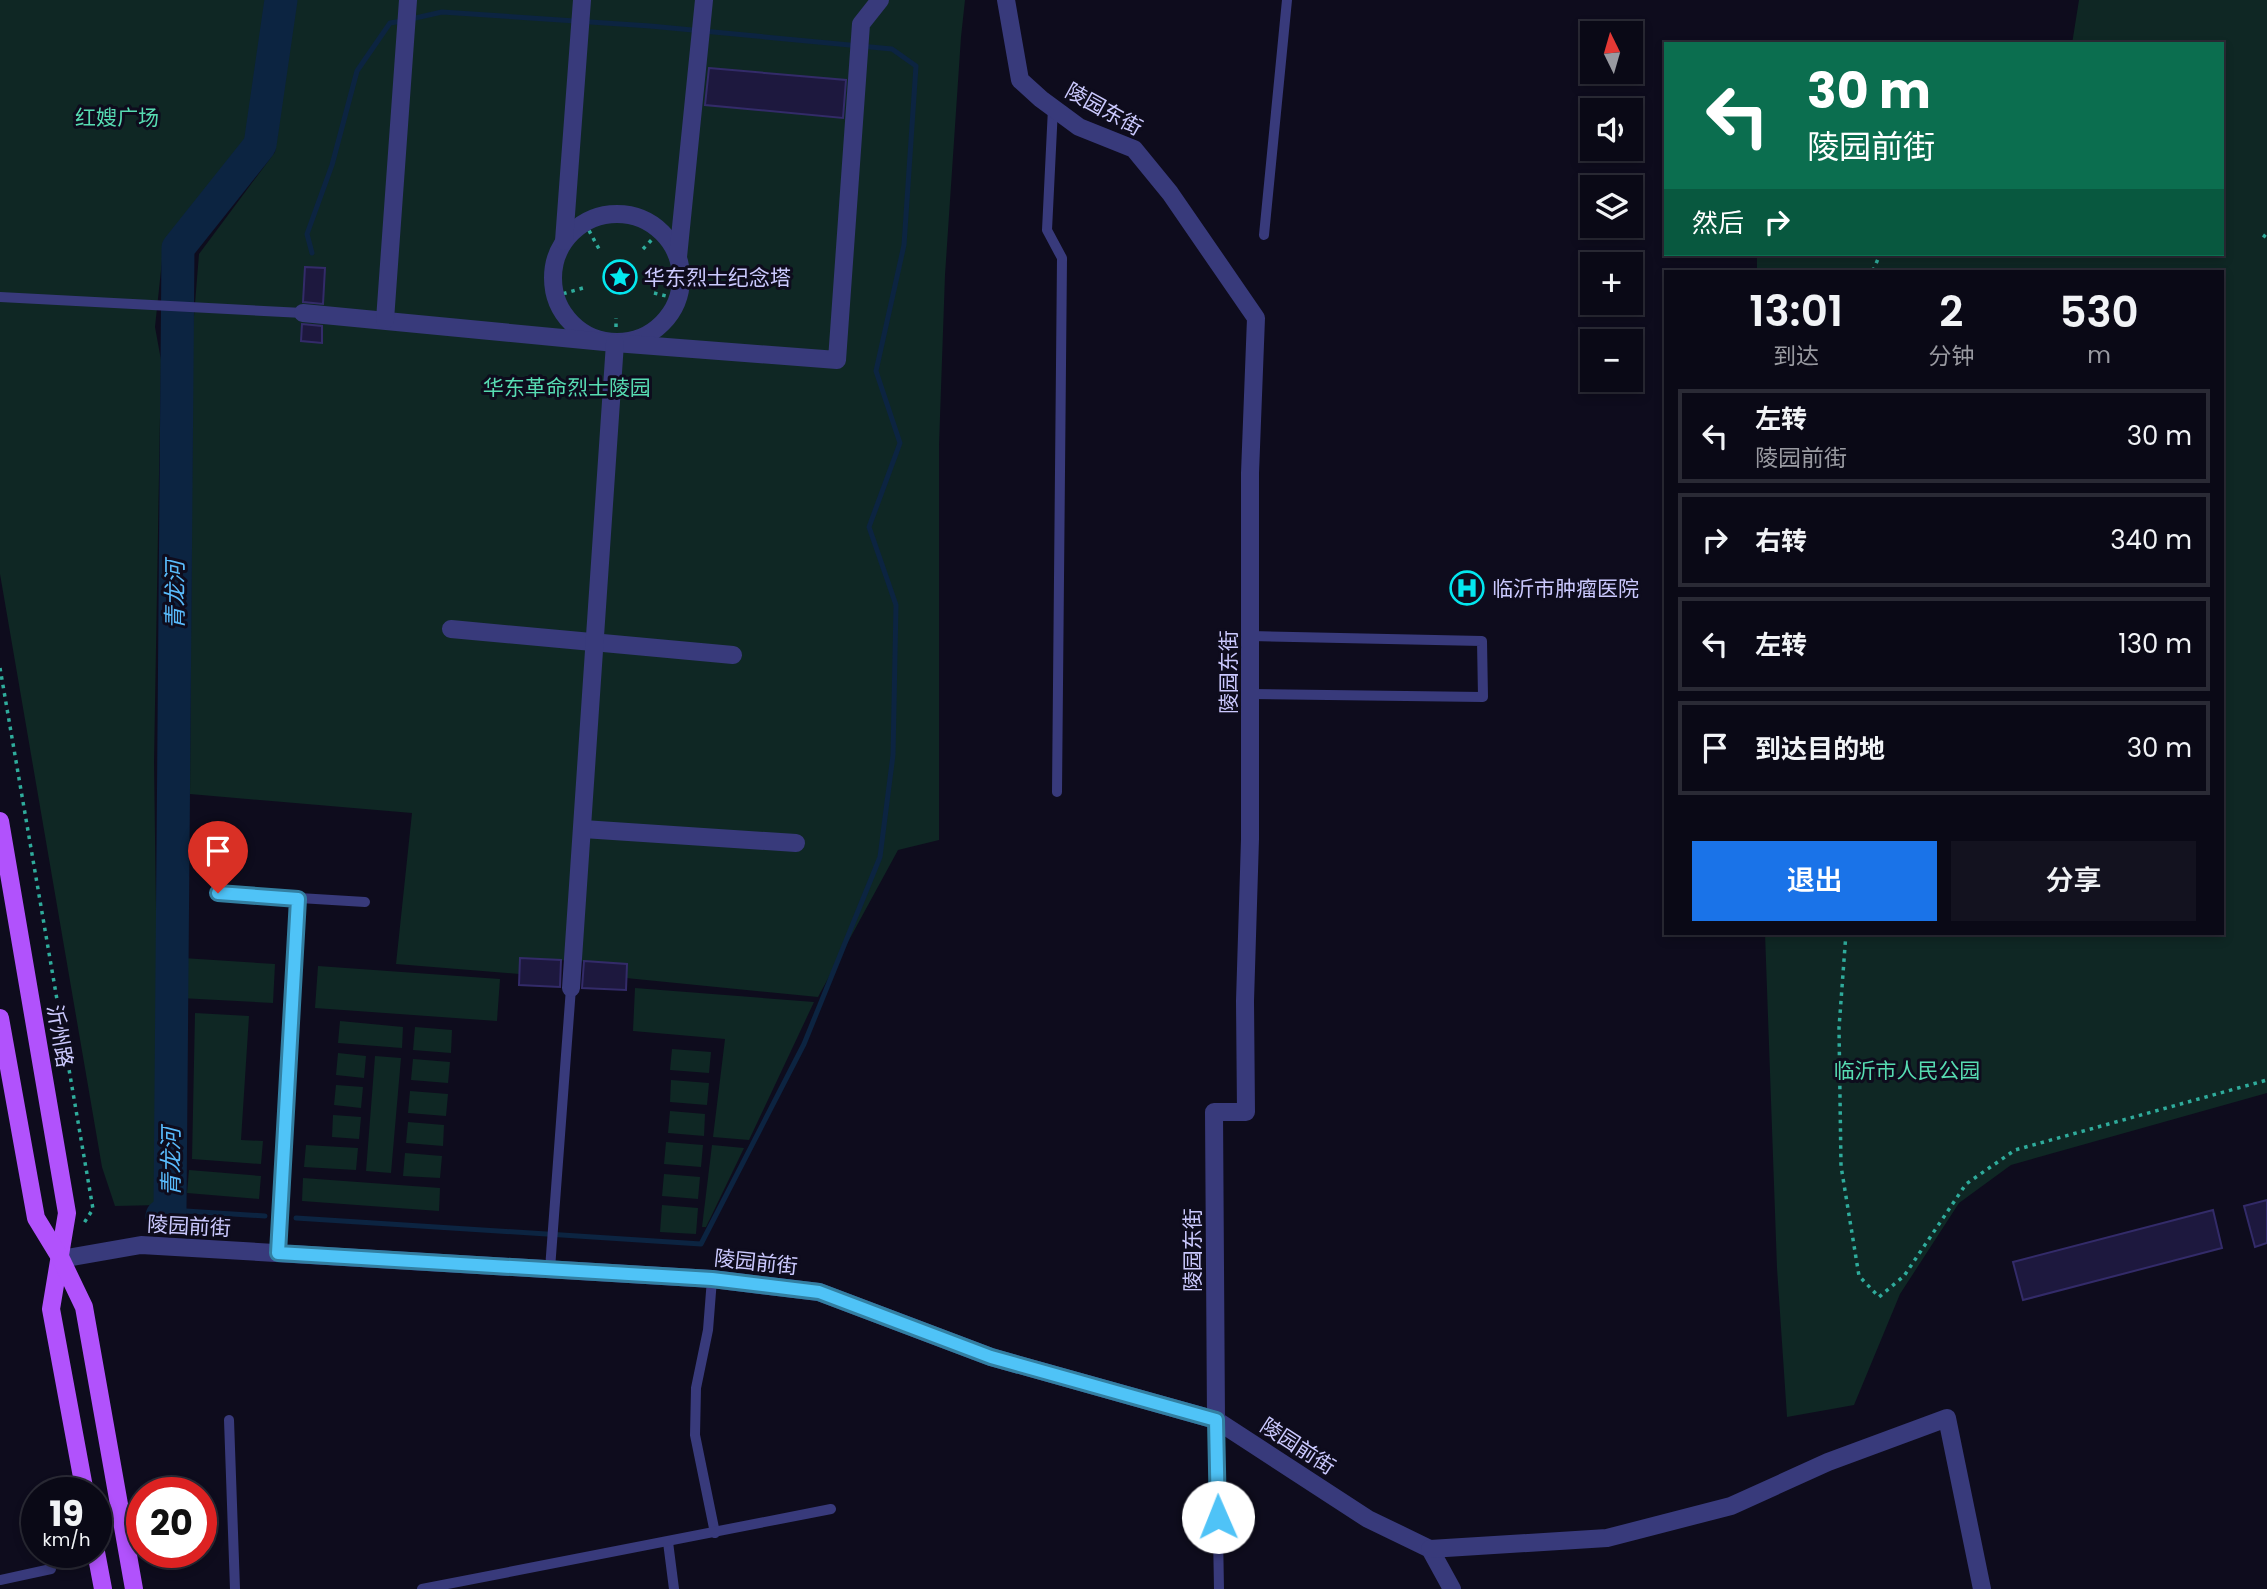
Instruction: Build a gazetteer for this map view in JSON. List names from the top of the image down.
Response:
{
  "streets": {
    "main road": ["沂州路"],
    "street": ["陵园东街", "陵园前街"]
  },
  "crossings": [
    ["陵园东街", "陵园前街"],
    ["沂州路", "陵园前街"]
  ],
  "water": ["青龙河"],
  "parks": ["红嫂广场", "华东革命烈士陵园", "临沂市人民公园"],
  "places": {
    "place": ["华东烈士纪念塔"],
    "hospital": ["临沂市肿瘤医院"]
  },
  "north": "top",
  "page": {
    "map_buttons": ["+", "−"],
    "turn": ["30 m", "陵园前街"],
    "then": "然后",
    "eta": [
      "13:01",
      "到达",
      "2",
      "分钟",
      "530",
      "m"
    ],
    "list": [
      {
        "name": "左转",
        "note": "陵园前街",
        "value": "30 m"
      },
      {
        "name": "右转",
        "value": "340 m"
      },
      {
        "name": "左转",
        "value": "130 m"
      },
      {
        "name": "到达目的地",
        "value": "30 m"
      }
    ],
    "buttons": ["退出", "分享"],
    "speed": "19 km/h",
    "limit": "20"
  }
}
